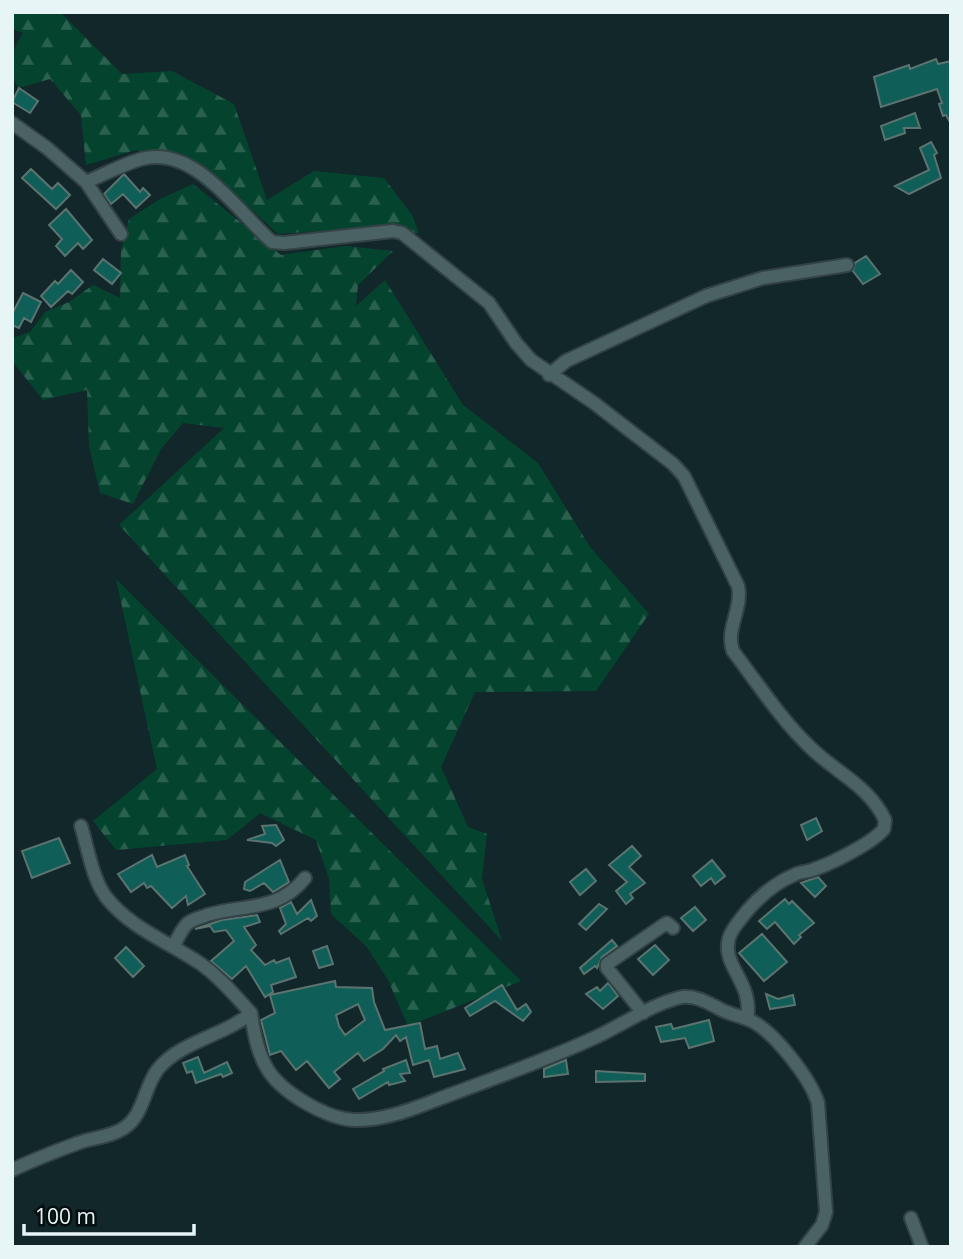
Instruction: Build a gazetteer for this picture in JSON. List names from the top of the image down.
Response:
{
  "scale_bar": "100 m"
}
